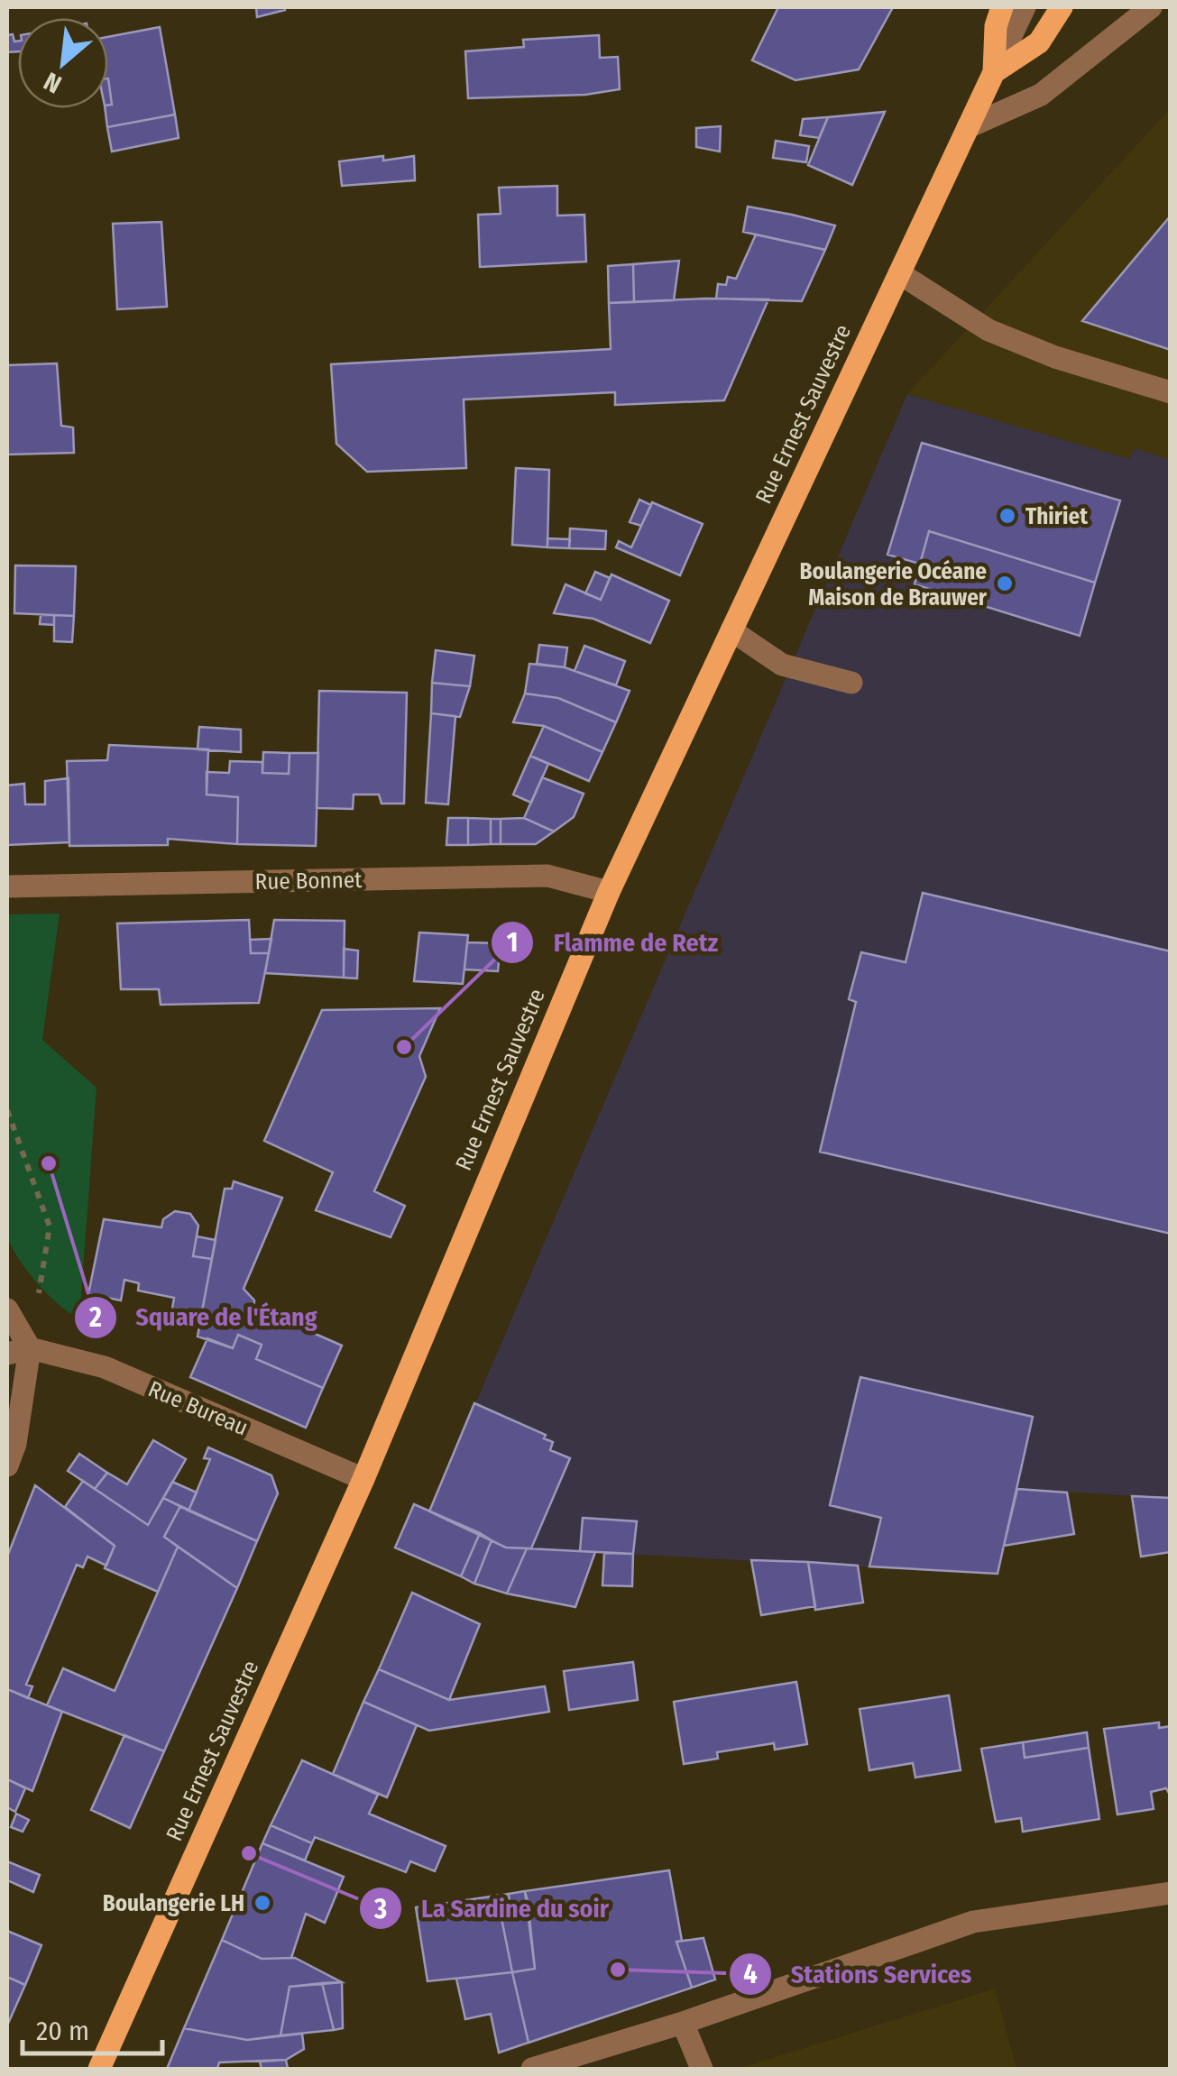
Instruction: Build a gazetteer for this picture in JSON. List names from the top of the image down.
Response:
{
  "streets": {
    "main road": ["Rue Ernest Sauvestre"],
    "street": ["Rue Bonnet", "Rue Bureau"]
  },
  "crossings": [
    ["Rue Ernest Sauvestre", "Rue Bonnet"],
    ["Rue Ernest Sauvestre", "Rue Bureau"]
  ],
  "places": [
    "Thiriet",
    "Boulangerie Océane Maison de Brauwer",
    "Flamme de Retz",
    "Square de l'Étang",
    "La Sardine du soir",
    "Boulangerie LH",
    "Stations Services"
  ],
  "scale_bar": "20 m",
  "north": "bottom left"
}
